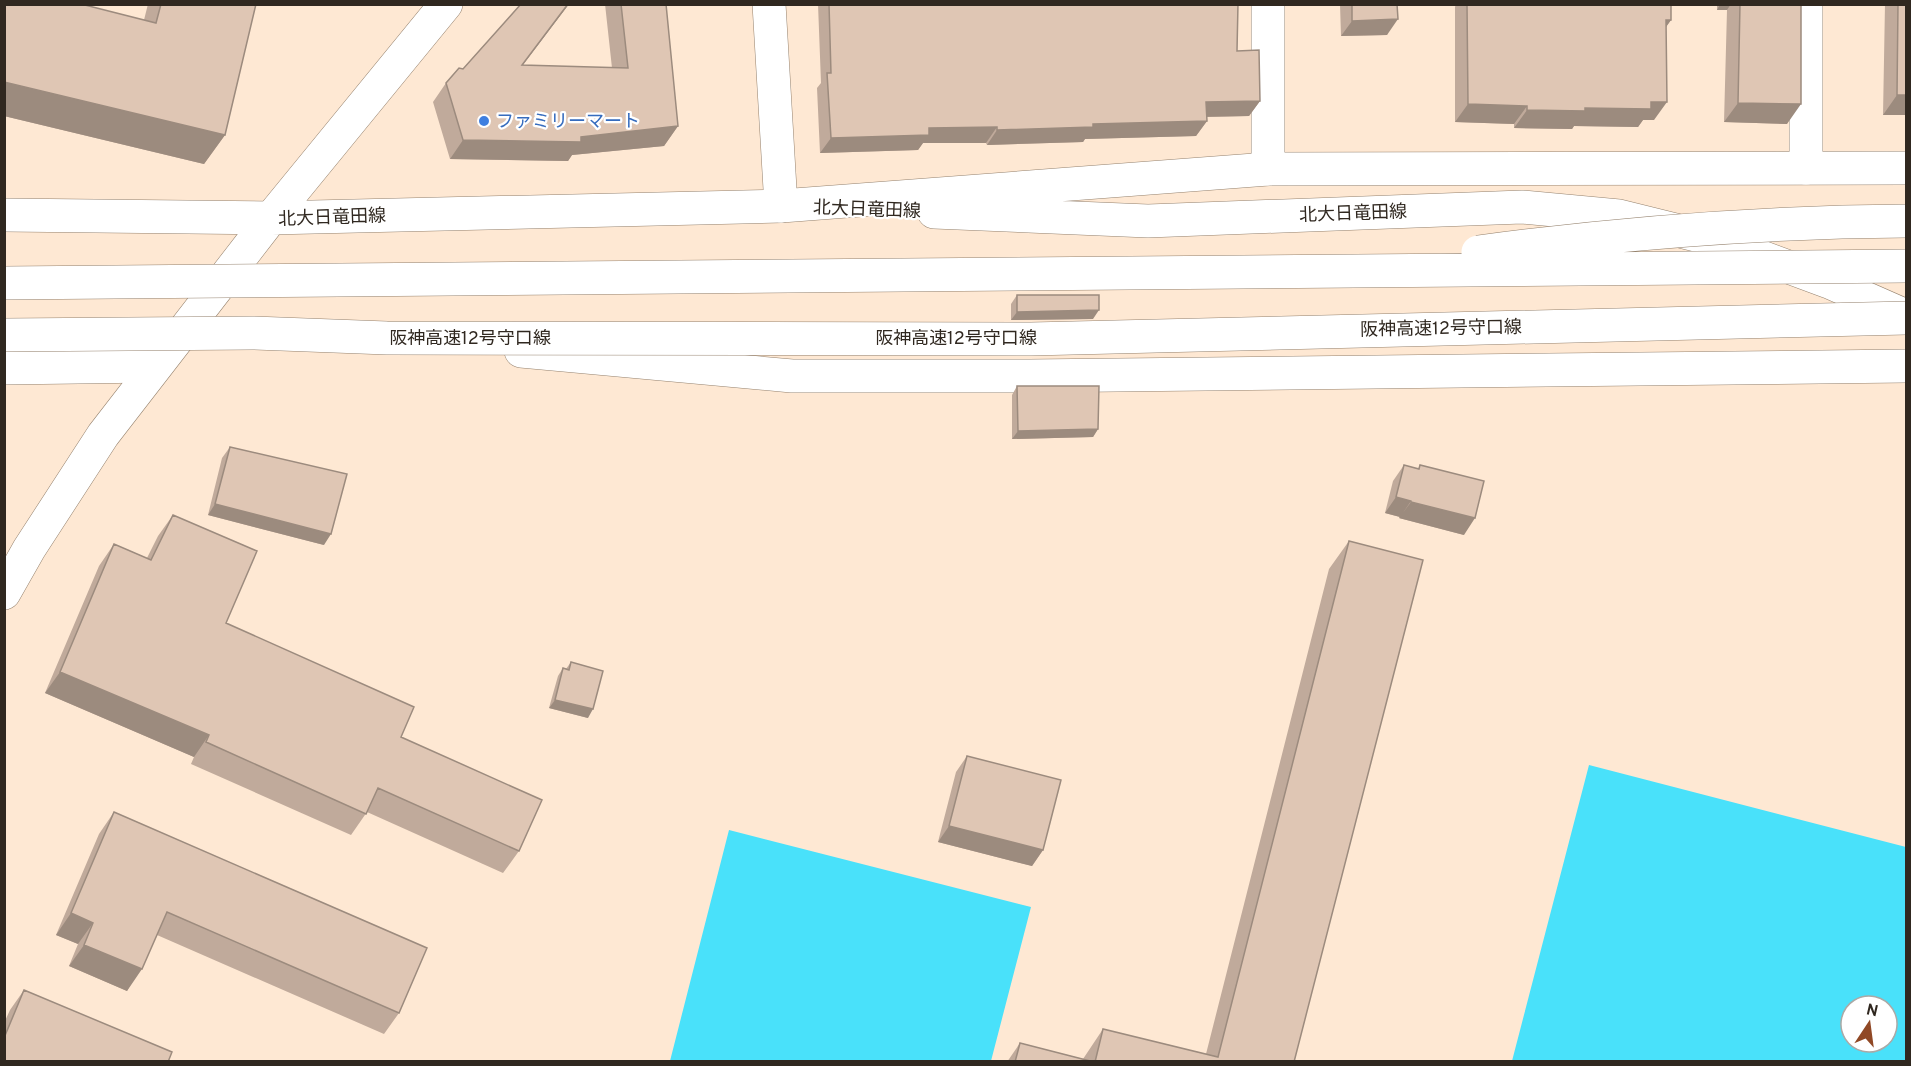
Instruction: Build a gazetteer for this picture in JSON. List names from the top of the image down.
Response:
{
  "streets": {
    "main road": ["北大日竜田線", "阪神高速12号守口線"]
  },
  "crossings": [
    ["北大日竜田線", "阪神高速12号守口線"]
  ],
  "places": ["ファミリーマート"],
  "north": "top"
}
